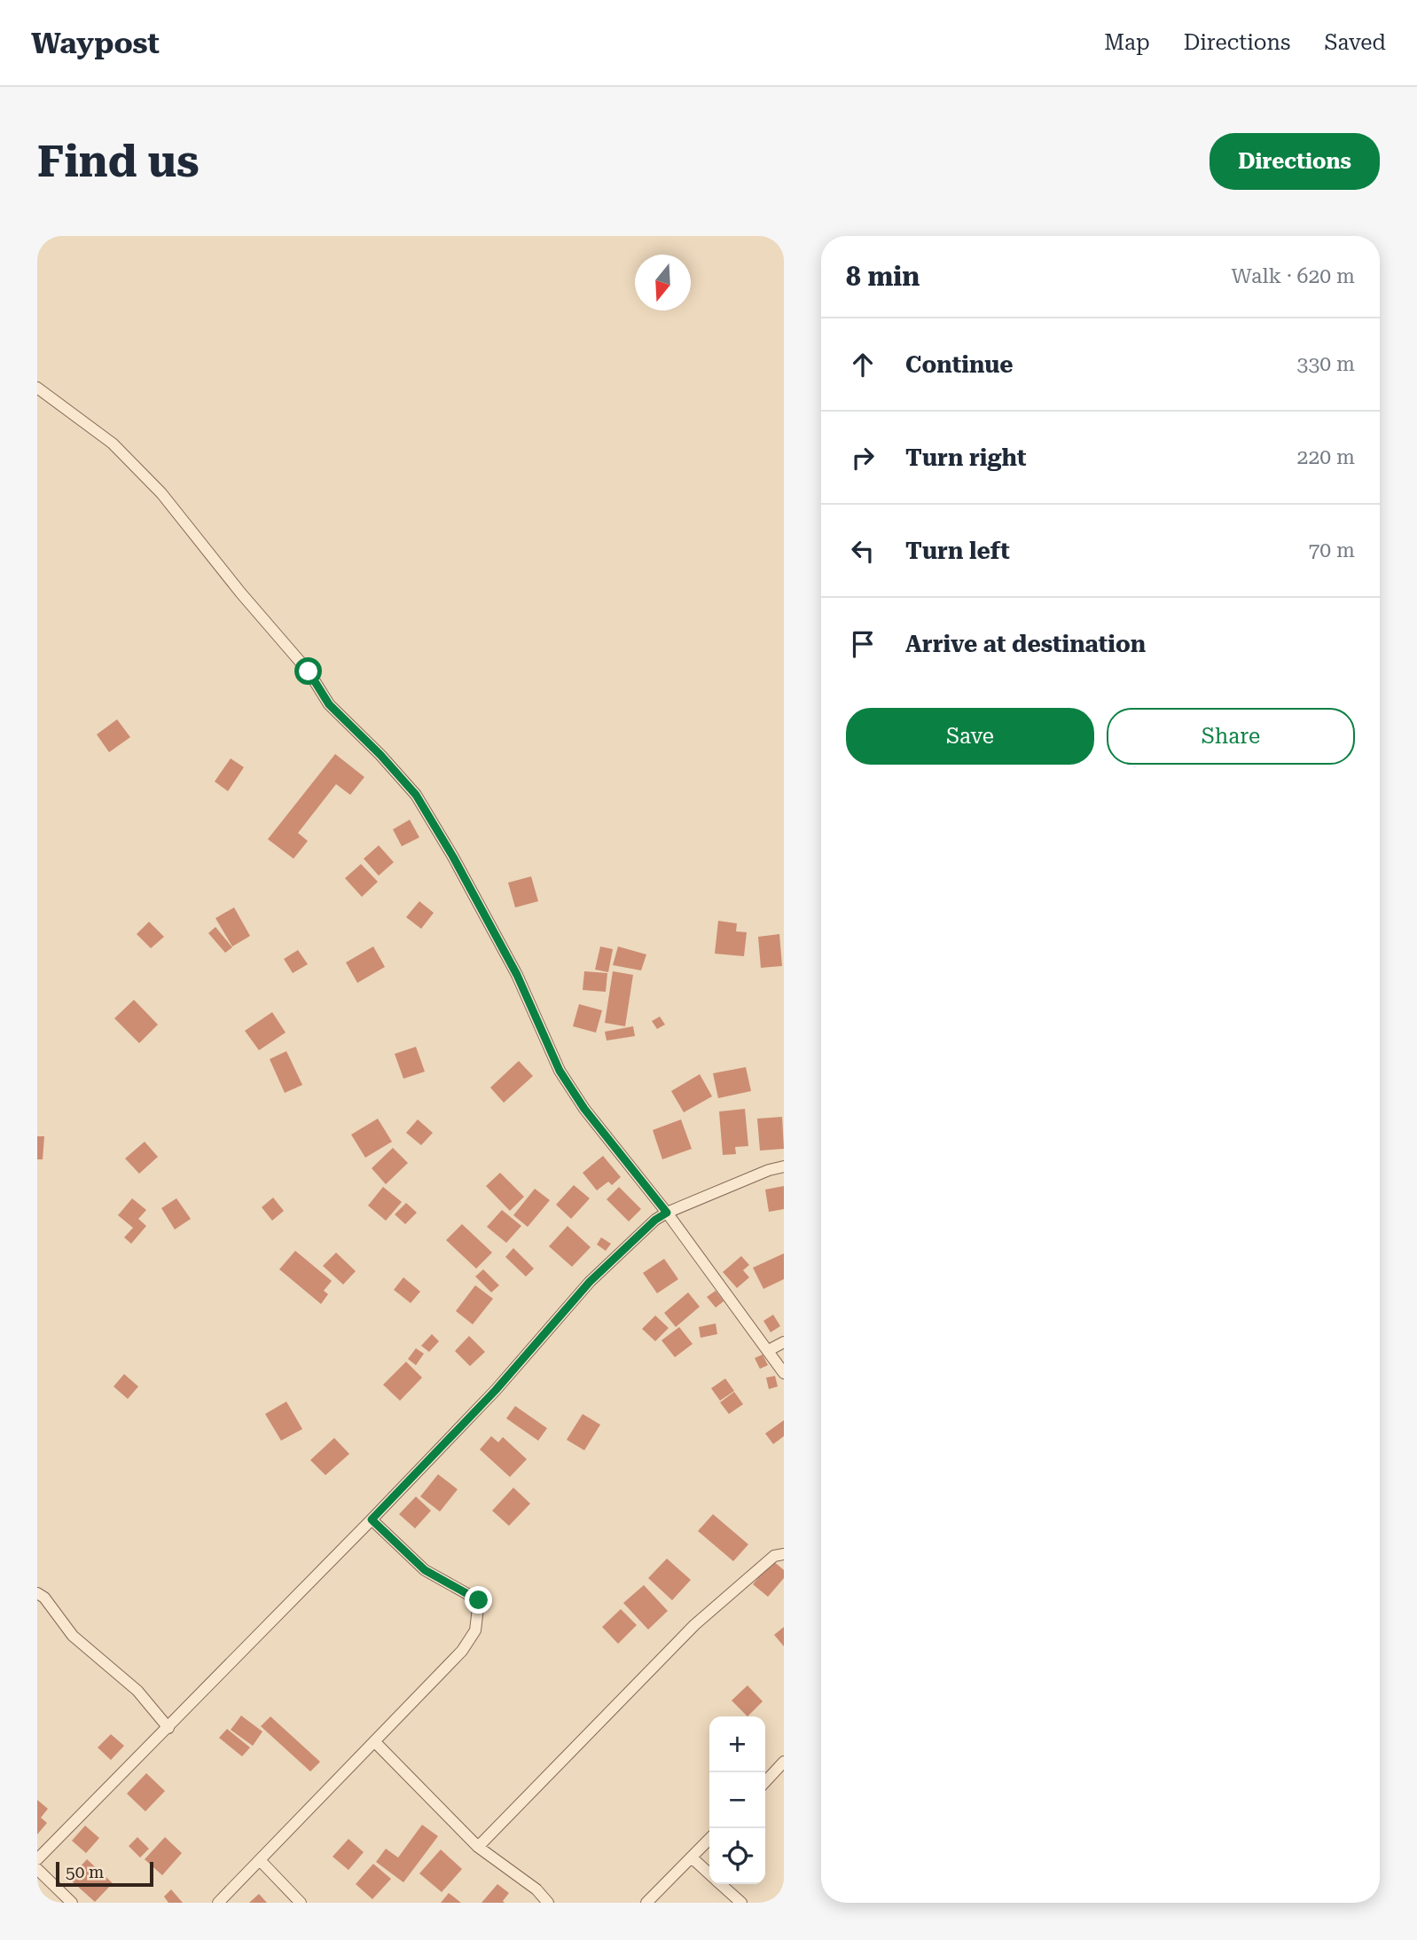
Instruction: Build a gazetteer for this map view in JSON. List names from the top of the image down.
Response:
{
  "scale_bar": "50 m",
  "north": "bottom",
  "page": {
    "header": "Waypost",
    "nav": ["Map", "Directions", "Saved"],
    "buttons": [
      "Directions",
      ["Save", "Share"]
    ],
    "title": "Find us",
    "heading": ["8 min", "Walk · 620 m"],
    "list": [
      ["Continue", "330 m"],
      ["Turn right", "220 m"],
      ["Turn left", "70 m"],
      "Arrive at destination"
    ],
    "map_buttons": ["+", "−"],
    "scale": "50 m"
  }
}
